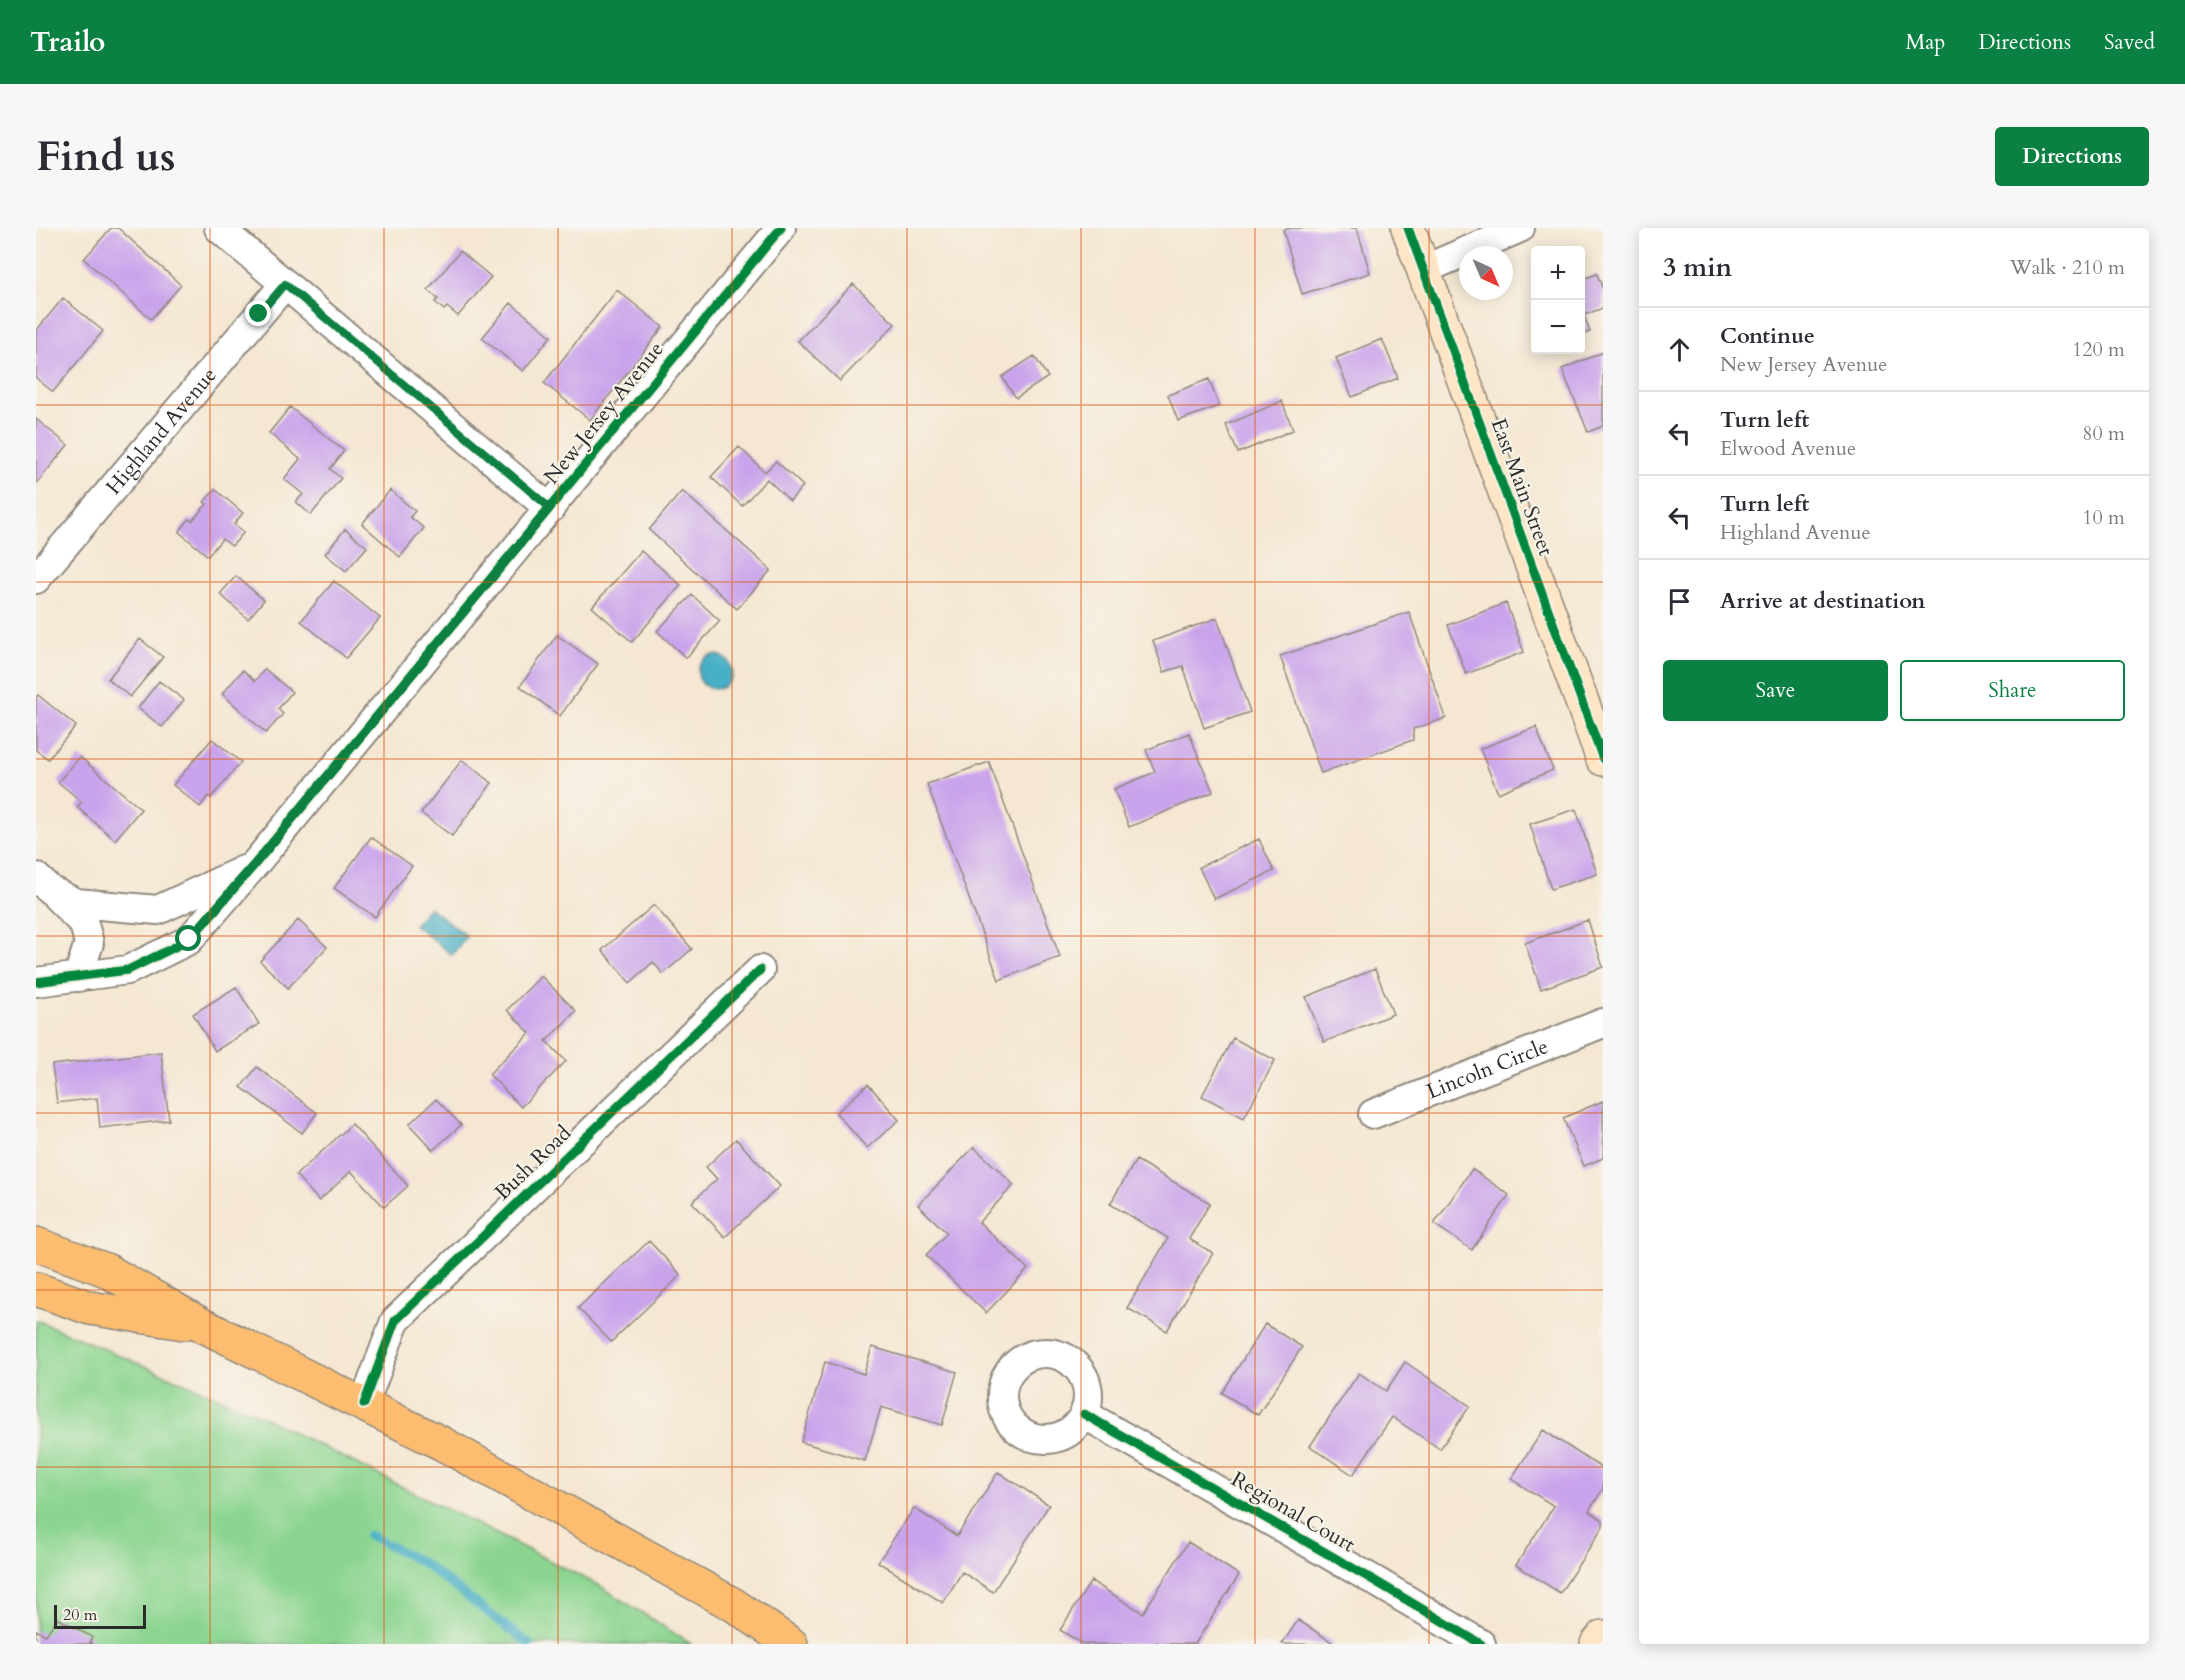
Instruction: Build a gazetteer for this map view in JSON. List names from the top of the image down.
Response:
{
  "streets": {
    "street": [
      "New Jersey Avenue",
      "Highland Avenue",
      "East Main Street",
      "Lincoln Circle",
      "Bush Road",
      "Regional Court"
    ]
  },
  "scale_bar": "20 m",
  "north": "bottom right",
  "page": {
    "header": "Trailo",
    "nav": ["Map", "Directions", "Saved"],
    "buttons": [
      "Directions",
      ["Save", "Share"]
    ],
    "title": "Find us",
    "heading": ["3 min", "Walk · 210 m"],
    "map_buttons": ["+", "−"],
    "list": [
      ["Continue", "New Jersey Avenue", "120 m"],
      ["Turn left", "Elwood Avenue", "80 m"],
      ["Turn left", "Highland Avenue", "10 m"],
      "Arrive at destination"
    ],
    "scale": "20 m"
  }
}
